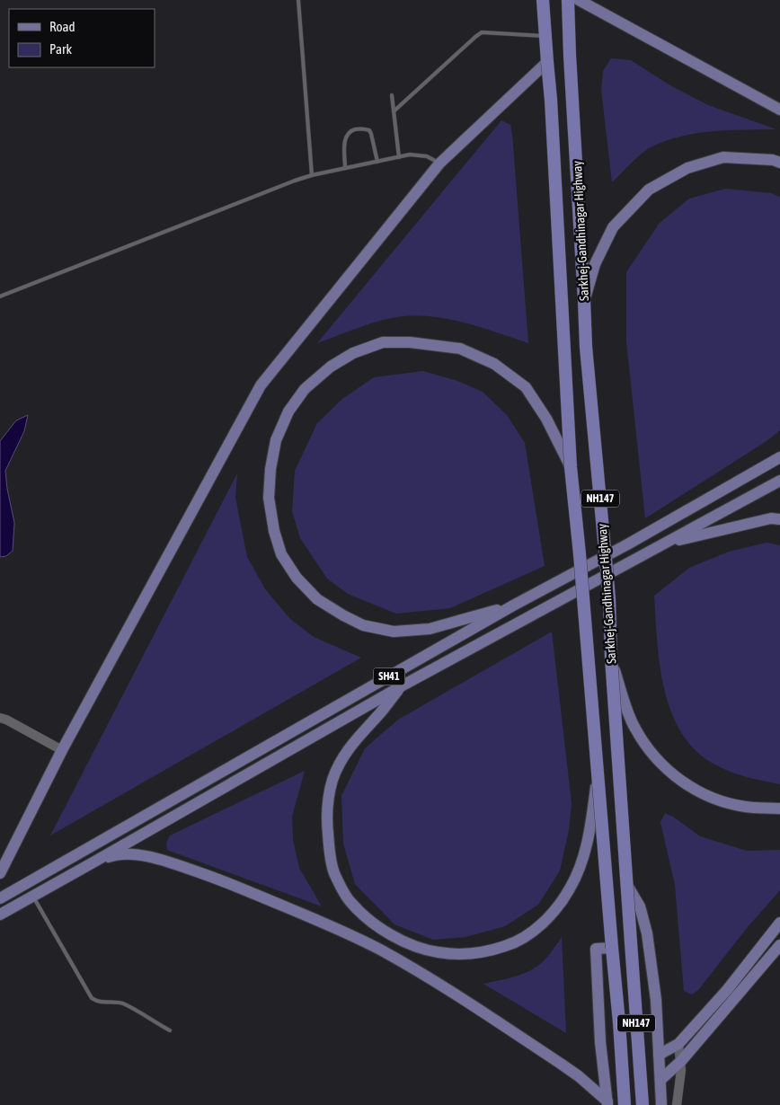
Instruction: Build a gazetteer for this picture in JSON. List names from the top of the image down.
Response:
{
  "streets": {
    "highway": ["Sarkhej-Gandhinagar Highway", "NH147"],
    "main road": ["SH41"]
  },
  "crossings": [
    ["Sarkhej-Gandhinagar Highway", "NH147"]
  ],
  "legend": ["Road", "Park"]
}
